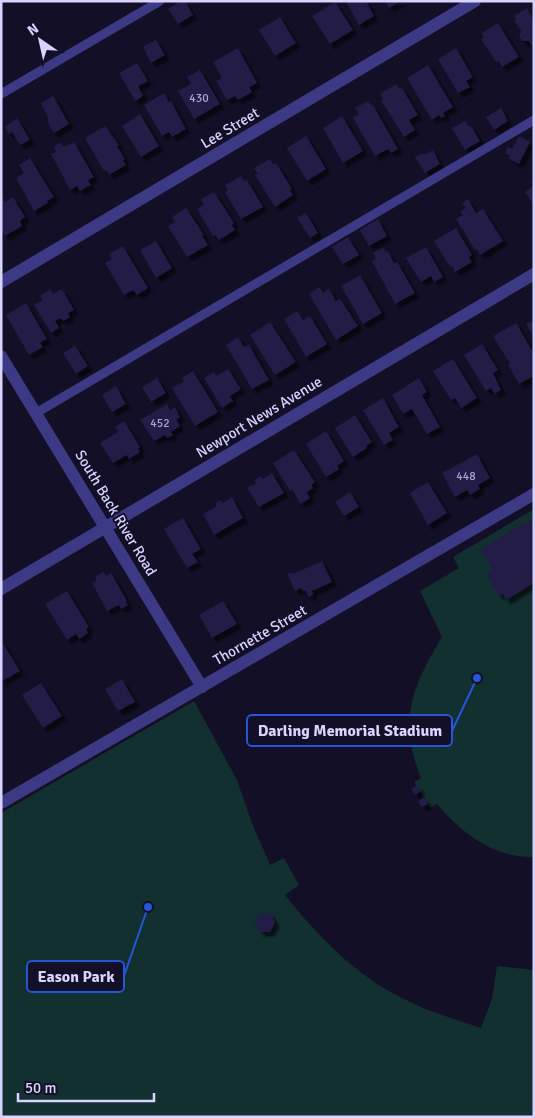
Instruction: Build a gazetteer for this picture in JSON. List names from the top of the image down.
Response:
{
  "streets": {
    "street": [
      "Lee Street",
      "Newport News Avenue",
      "South Back River Road",
      "Thornette Street"
    ]
  },
  "crossings": [
    ["Newport News Avenue", "South Back River Road"],
    ["South Back River Road", "Thornette Street"]
  ],
  "places": ["Darling Memorial Stadium", "Eason Park"],
  "house_numbers": ["430", "452", "448"],
  "scale_bar": "50 m",
  "north": "top left"
}
